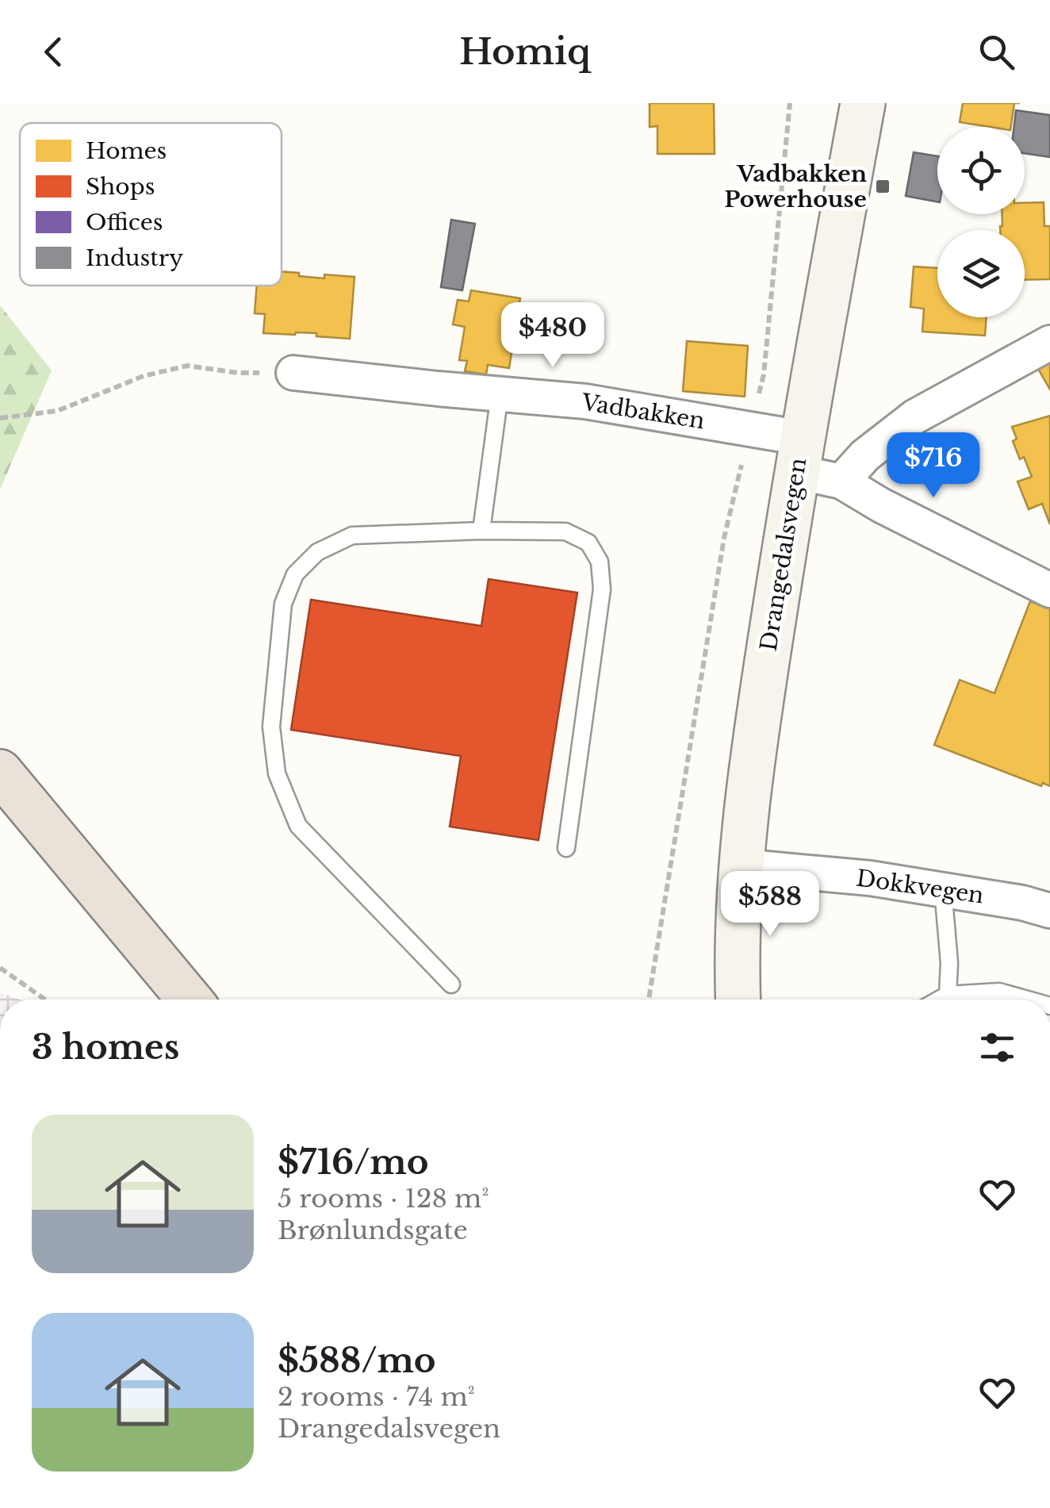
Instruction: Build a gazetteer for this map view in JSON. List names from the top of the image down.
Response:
{
  "streets": {
    "street": ["Vadbakken", "Drangedalsvegen", "Dokkvegen"]
  },
  "crossings": [
    ["Vadbakken", "Drangedalsvegen"],
    ["Drangedalsvegen", "Dokkvegen"]
  ],
  "places": {
    "transit": ["Vadbakken Powerhouse"]
  },
  "legend": [
    "Homes",
    "Shops",
    "Offices",
    "Industry"
  ],
  "page": {
    "header": "Homiq",
    "price": ["$480", "$716", "$588"],
    "heading": "3 homes",
    "list": [
      {
        "name": "$716/mo",
        "note": "5 rooms · 128 m² · Brønlundsgate"
      },
      {
        "name": "$588/mo",
        "note": "2 rooms · 74 m² · Drangedalsvegen"
      }
    ]
  }
}
